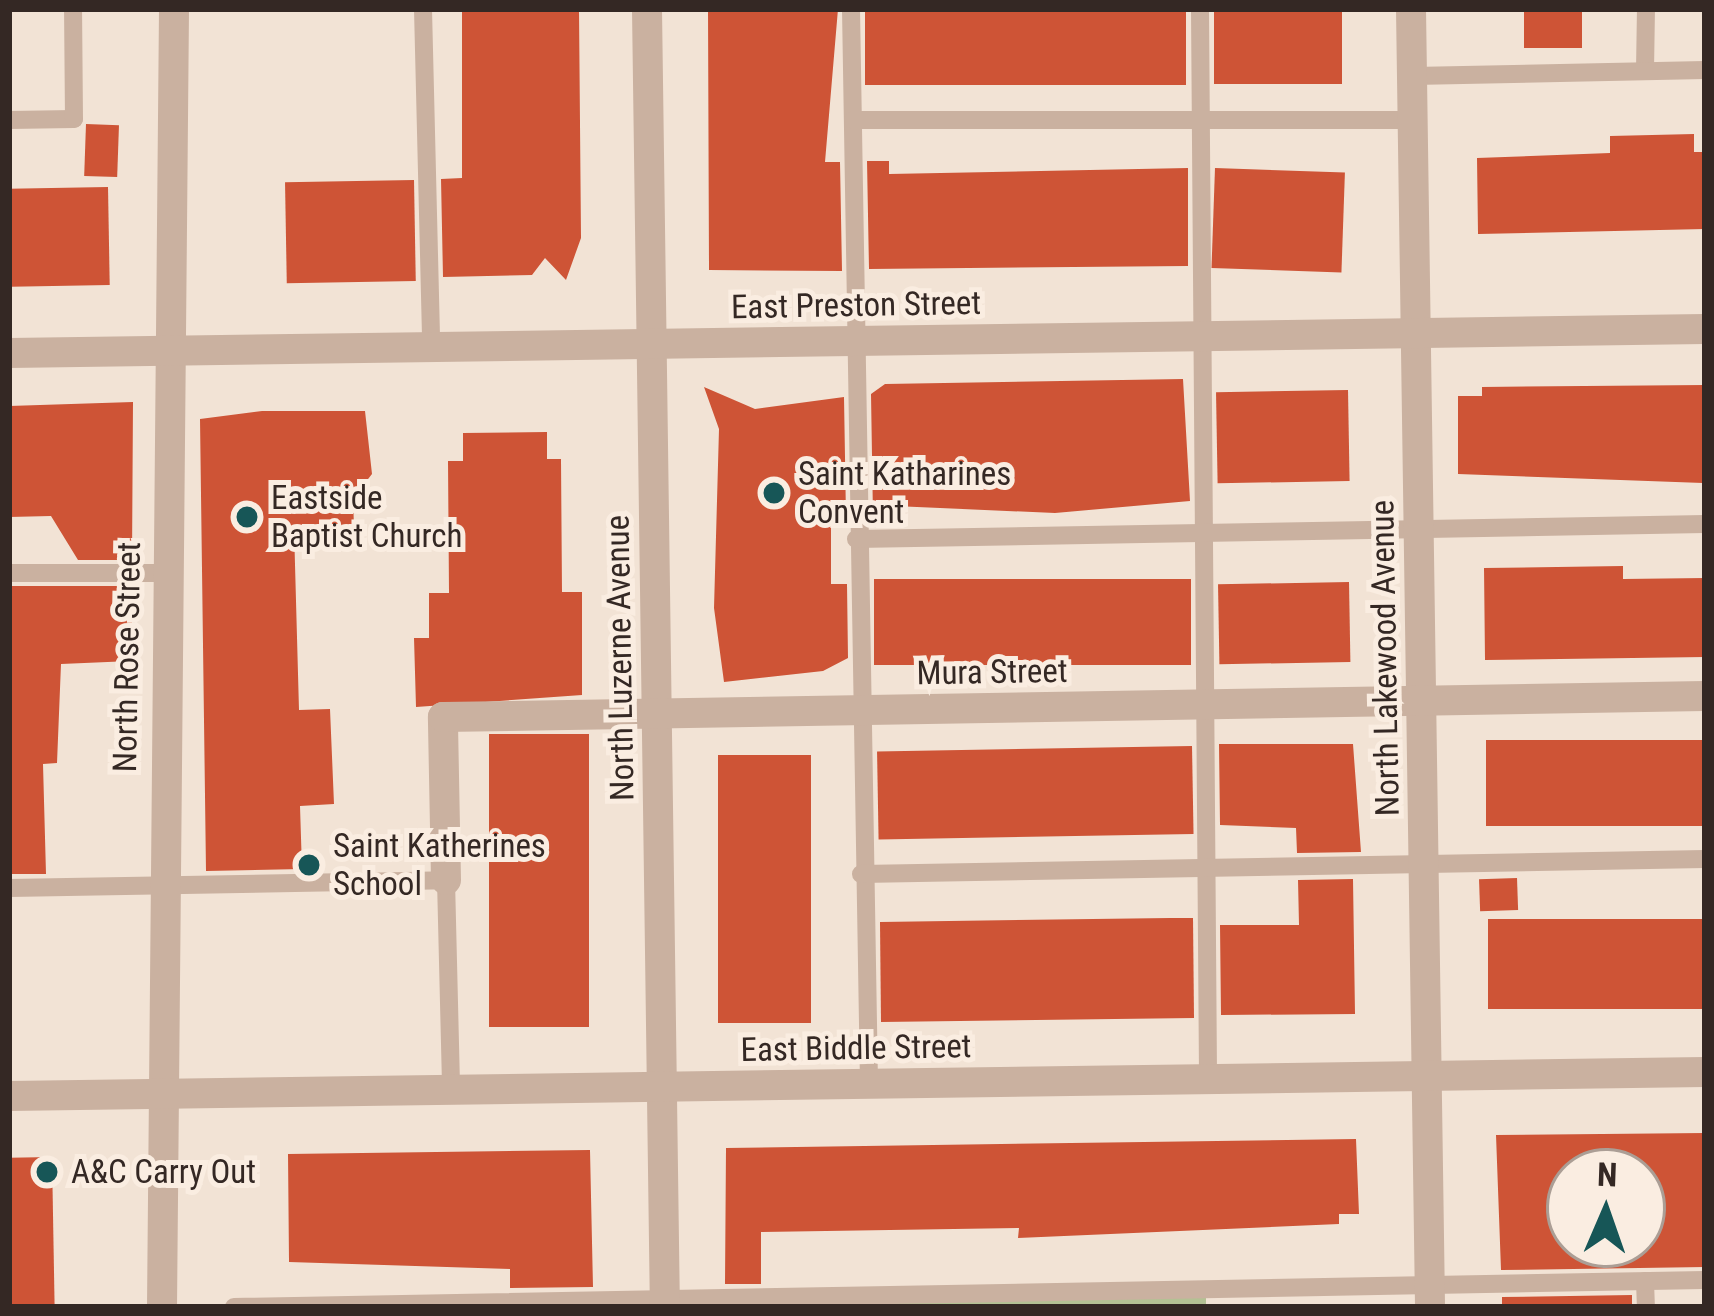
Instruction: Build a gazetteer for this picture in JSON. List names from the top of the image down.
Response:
{
  "streets": {
    "street": [
      "East Preston Street",
      "North Rose Street",
      "North Luzerne Avenue",
      "North Lakewood Avenue",
      "Mura Street",
      "East Biddle Street"
    ]
  },
  "crossings": [
    ["East Preston Street", "North Rose Street"],
    ["East Preston Street", "North Luzerne Avenue"],
    ["East Preston Street", "North Lakewood Avenue"],
    ["North Rose Street", "East Biddle Street"],
    ["North Luzerne Avenue", "Mura Street"],
    ["North Luzerne Avenue", "East Biddle Street"],
    ["North Lakewood Avenue", "Mura Street"],
    ["North Lakewood Avenue", "East Biddle Street"]
  ],
  "places": [
    "Saint Katharines Convent",
    "Eastside Baptist Church",
    "Saint Katherines School",
    "A&C Carry Out"
  ],
  "north": "top"
}
